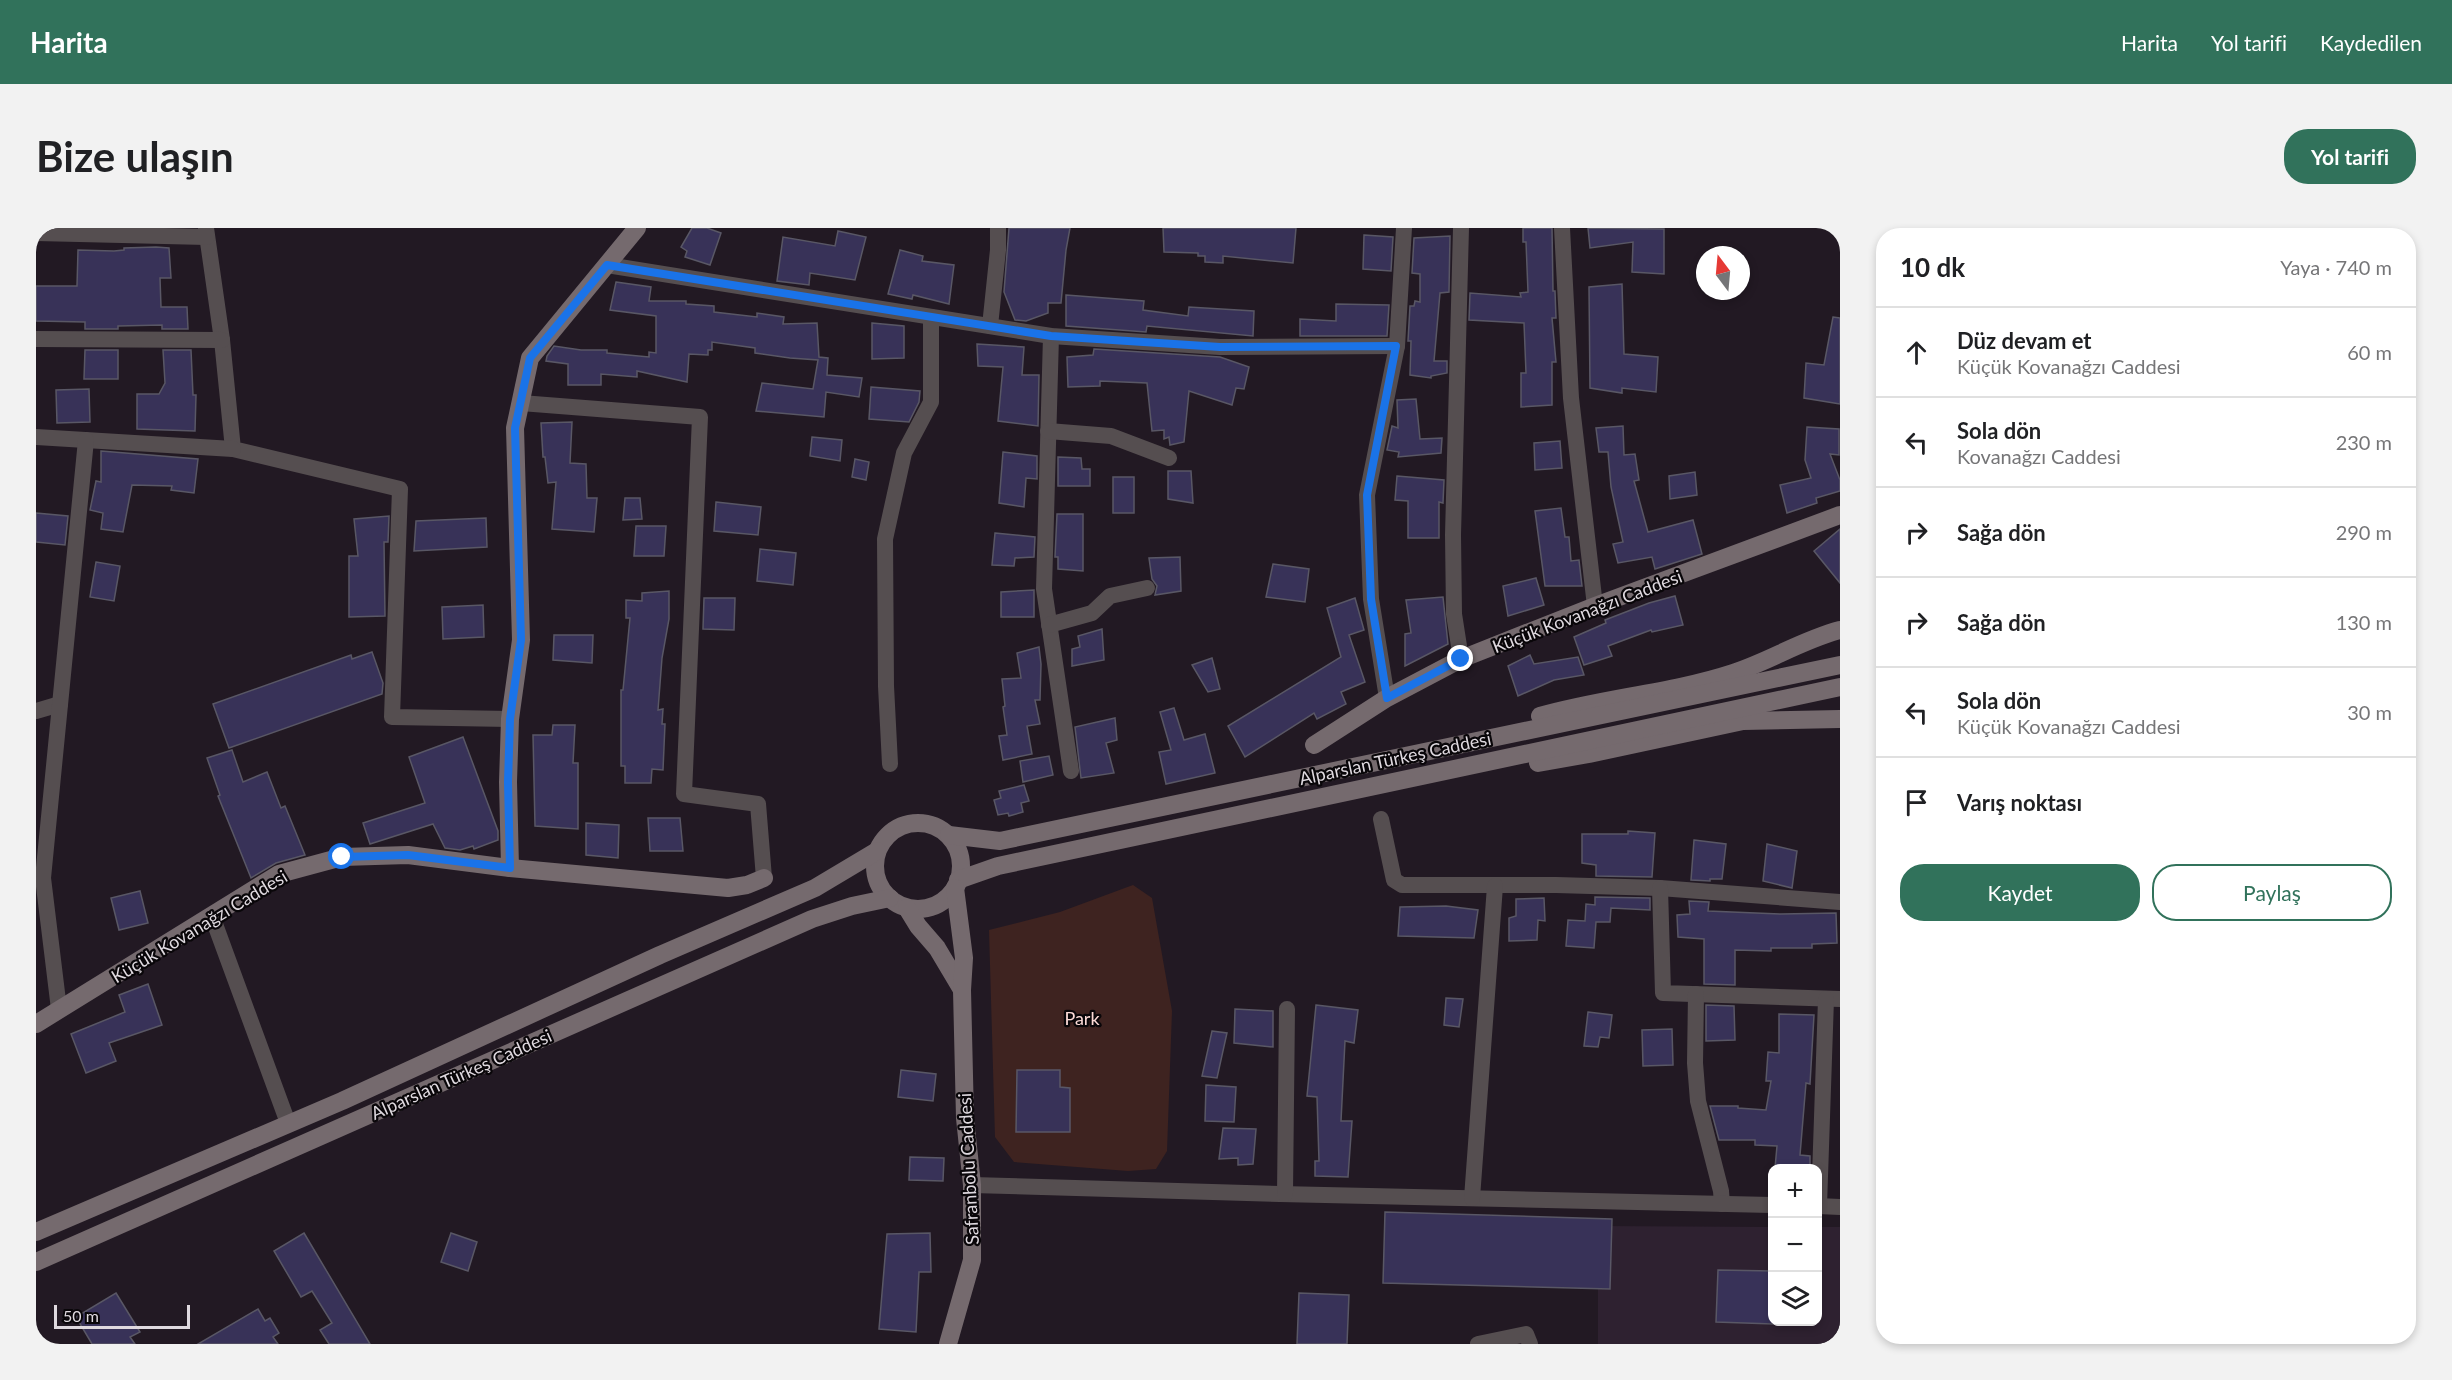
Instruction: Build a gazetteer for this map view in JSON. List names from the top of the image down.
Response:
{
  "streets": {
    "main road": ["Küçük Kovanağzı Caddesi", "Alparslan Türkeş Caddesi", "Safranbolu Caddesi"]
  },
  "crossings": [
    ["Alparslan Türkeş Caddesi", "Safranbolu Caddesi"]
  ],
  "parks": ["Park"],
  "scale_bar": "50 m",
  "north": "top",
  "page": {
    "header": "Harita",
    "nav": ["Harita", "Yol tarifi", "Kaydedilen"],
    "buttons": [
      "Yol tarifi",
      ["Kaydet", "Paylaş"]
    ],
    "title": "Bize ulaşın",
    "heading": ["10 dk", "Yaya · 740 m"],
    "list": [
      ["Düz devam et", "Küçük Kovanağzı Caddesi", "60 m"],
      ["Sola dön", "Kovanağzı Caddesi", "230 m"],
      ["Sağa dön", "290 m"],
      ["Sağa dön", "130 m"],
      ["Sola dön", "Küçük Kovanağzı Caddesi", "30 m"],
      "Varış noktası"
    ],
    "map_buttons": ["+", "−"],
    "scale": "50 m"
  }
}
